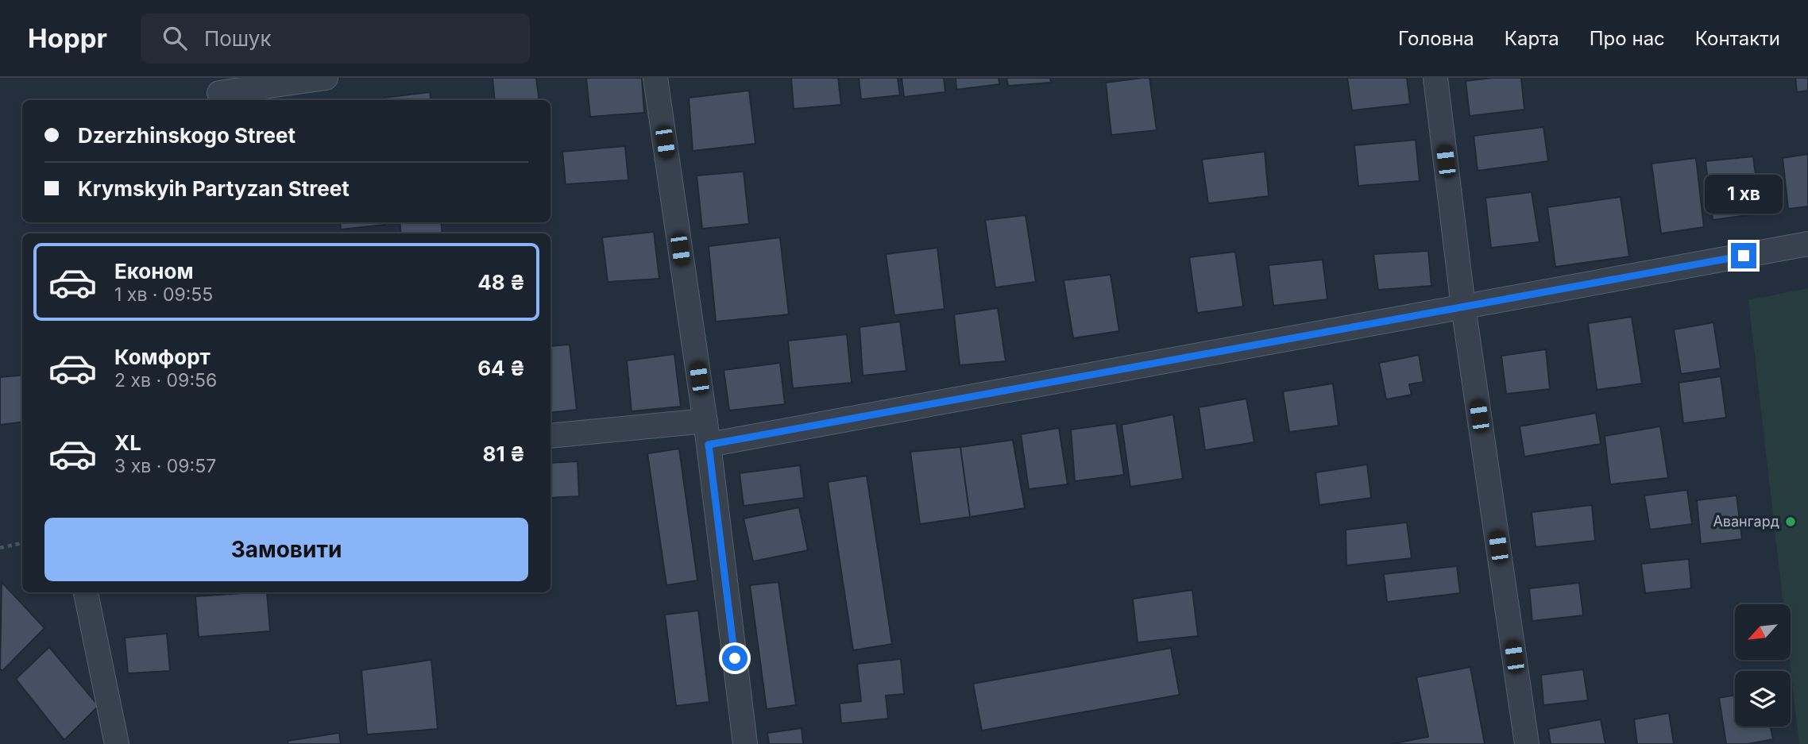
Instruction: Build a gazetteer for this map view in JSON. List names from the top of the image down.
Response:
{
  "places": ["Авангард"],
  "north": "bottom left",
  "page": {
    "header": "Hoppr",
    "search": "Пошук",
    "nav": [
      "Головна",
      "Карта",
      "Про нас",
      "Контакти"
    ],
    "banner": ["Dzerzhinskogo Street", "Krymskyih Partyzan Street"],
    "bubble": "1 хв",
    "list": [
      {
        "name": "Економ",
        "note": "1 хв · 09:55",
        "value": "48 ₴"
      },
      {
        "name": "Комфорт",
        "note": "2 хв · 09:56",
        "value": "64 ₴"
      },
      {
        "name": "XL",
        "note": "3 хв · 09:57",
        "value": "81 ₴"
      }
    ],
    "buttons": "Замовити"
  }
}
